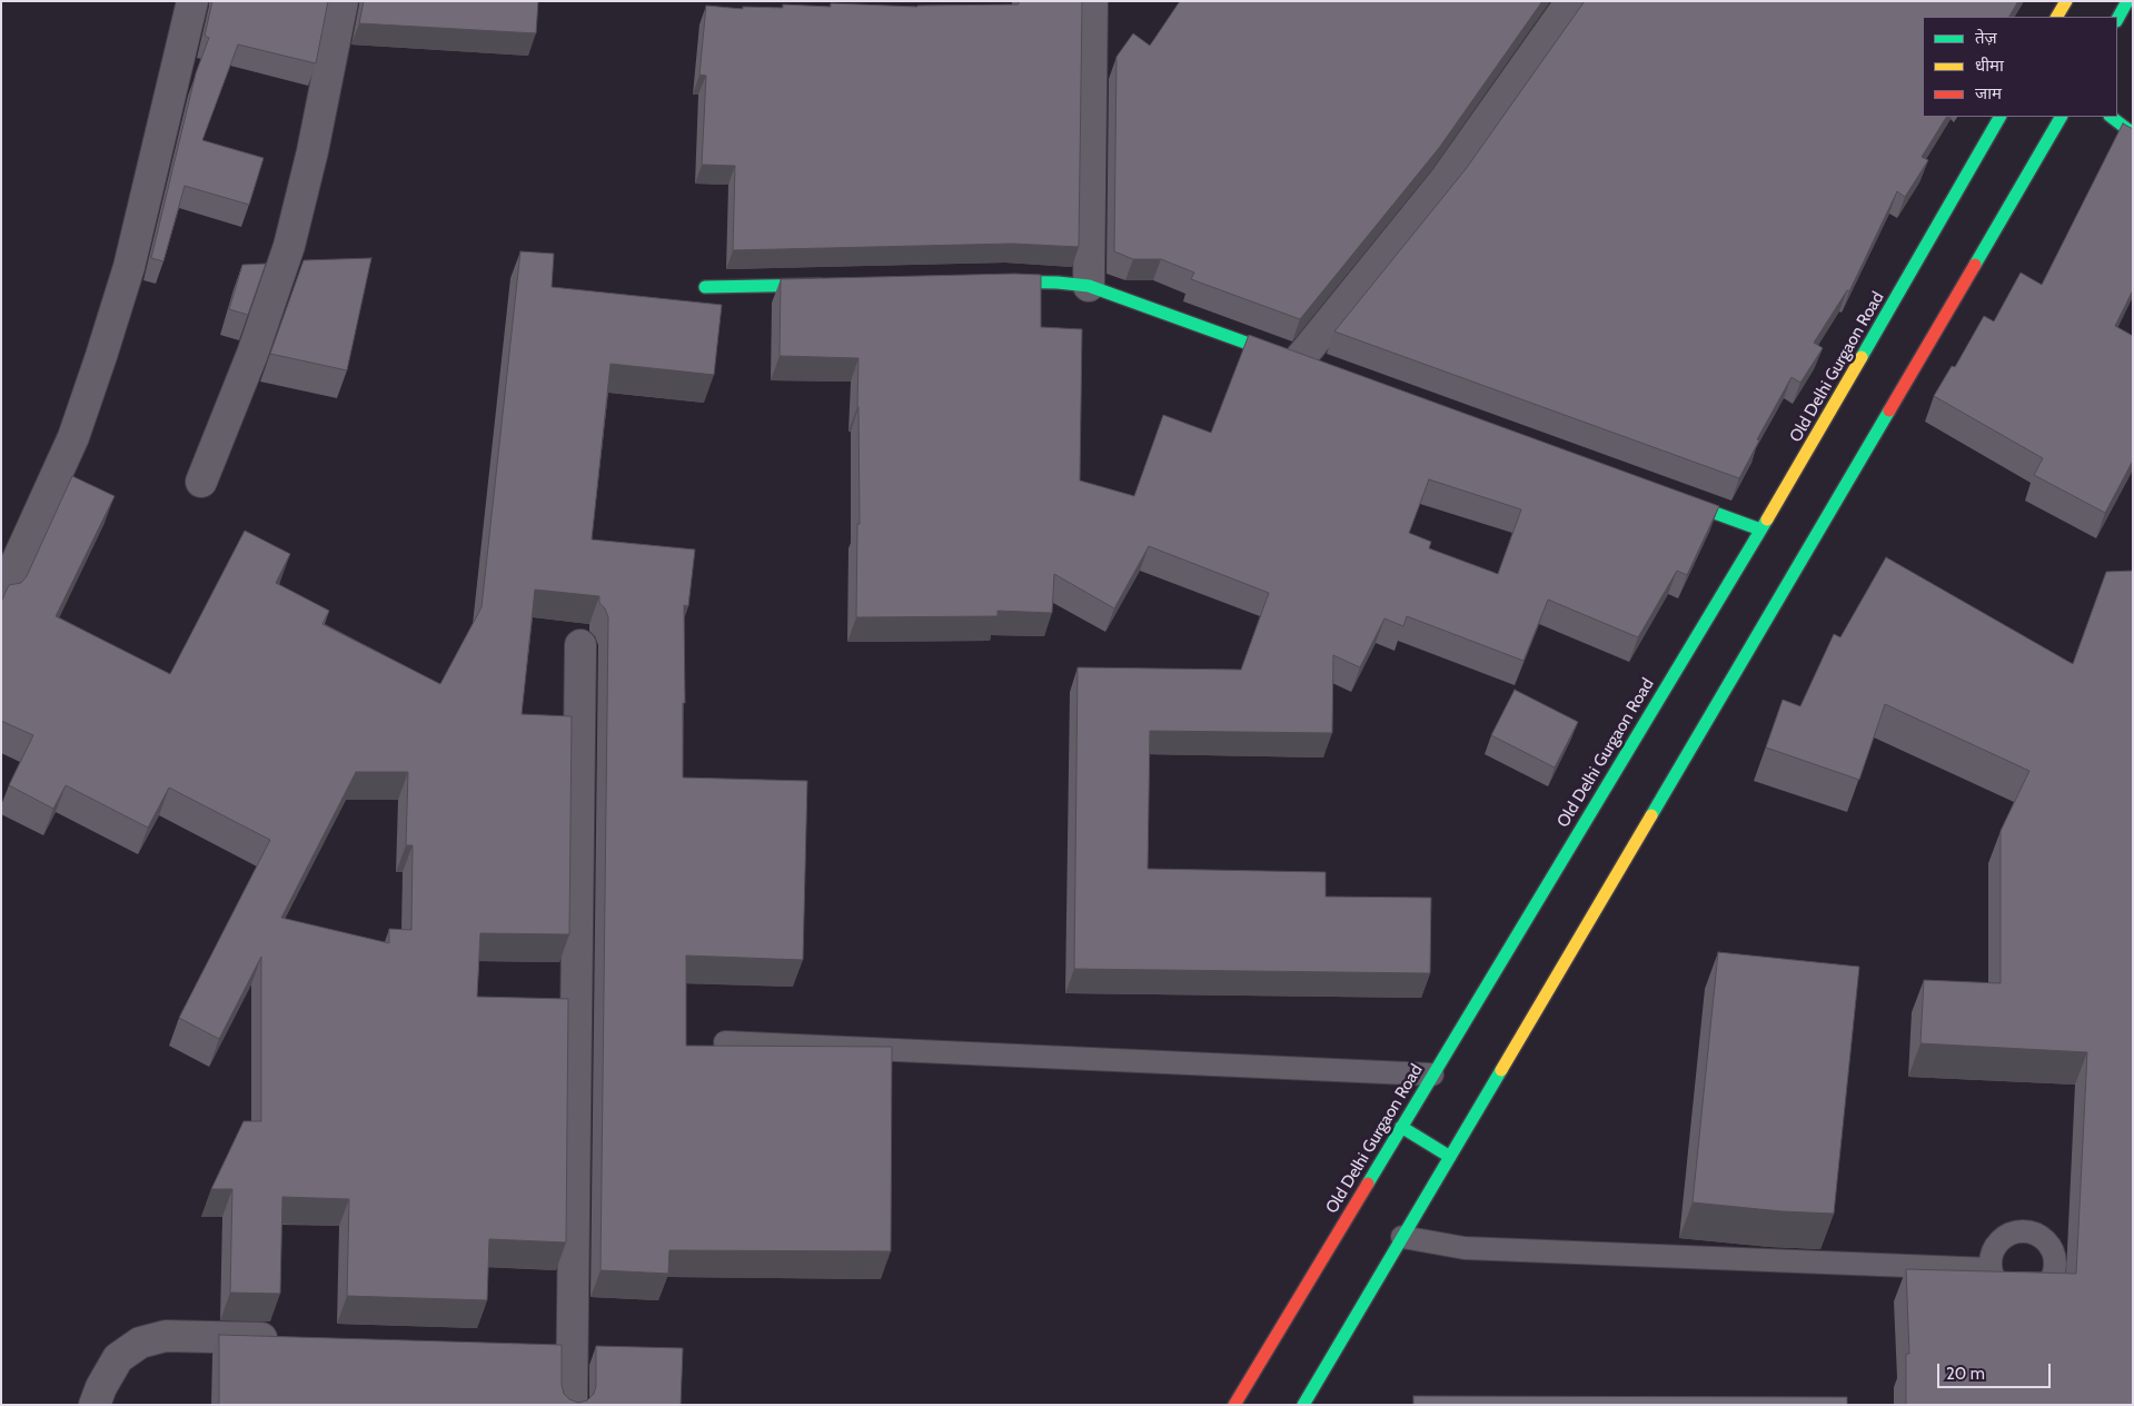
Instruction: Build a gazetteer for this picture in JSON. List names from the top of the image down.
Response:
{
  "streets": {
    "main road": ["Old Delhi Gurgaon Road"]
  },
  "legend": ["तेज़", "धीमा", "जाम"],
  "scale_bar": "20 m"
}
